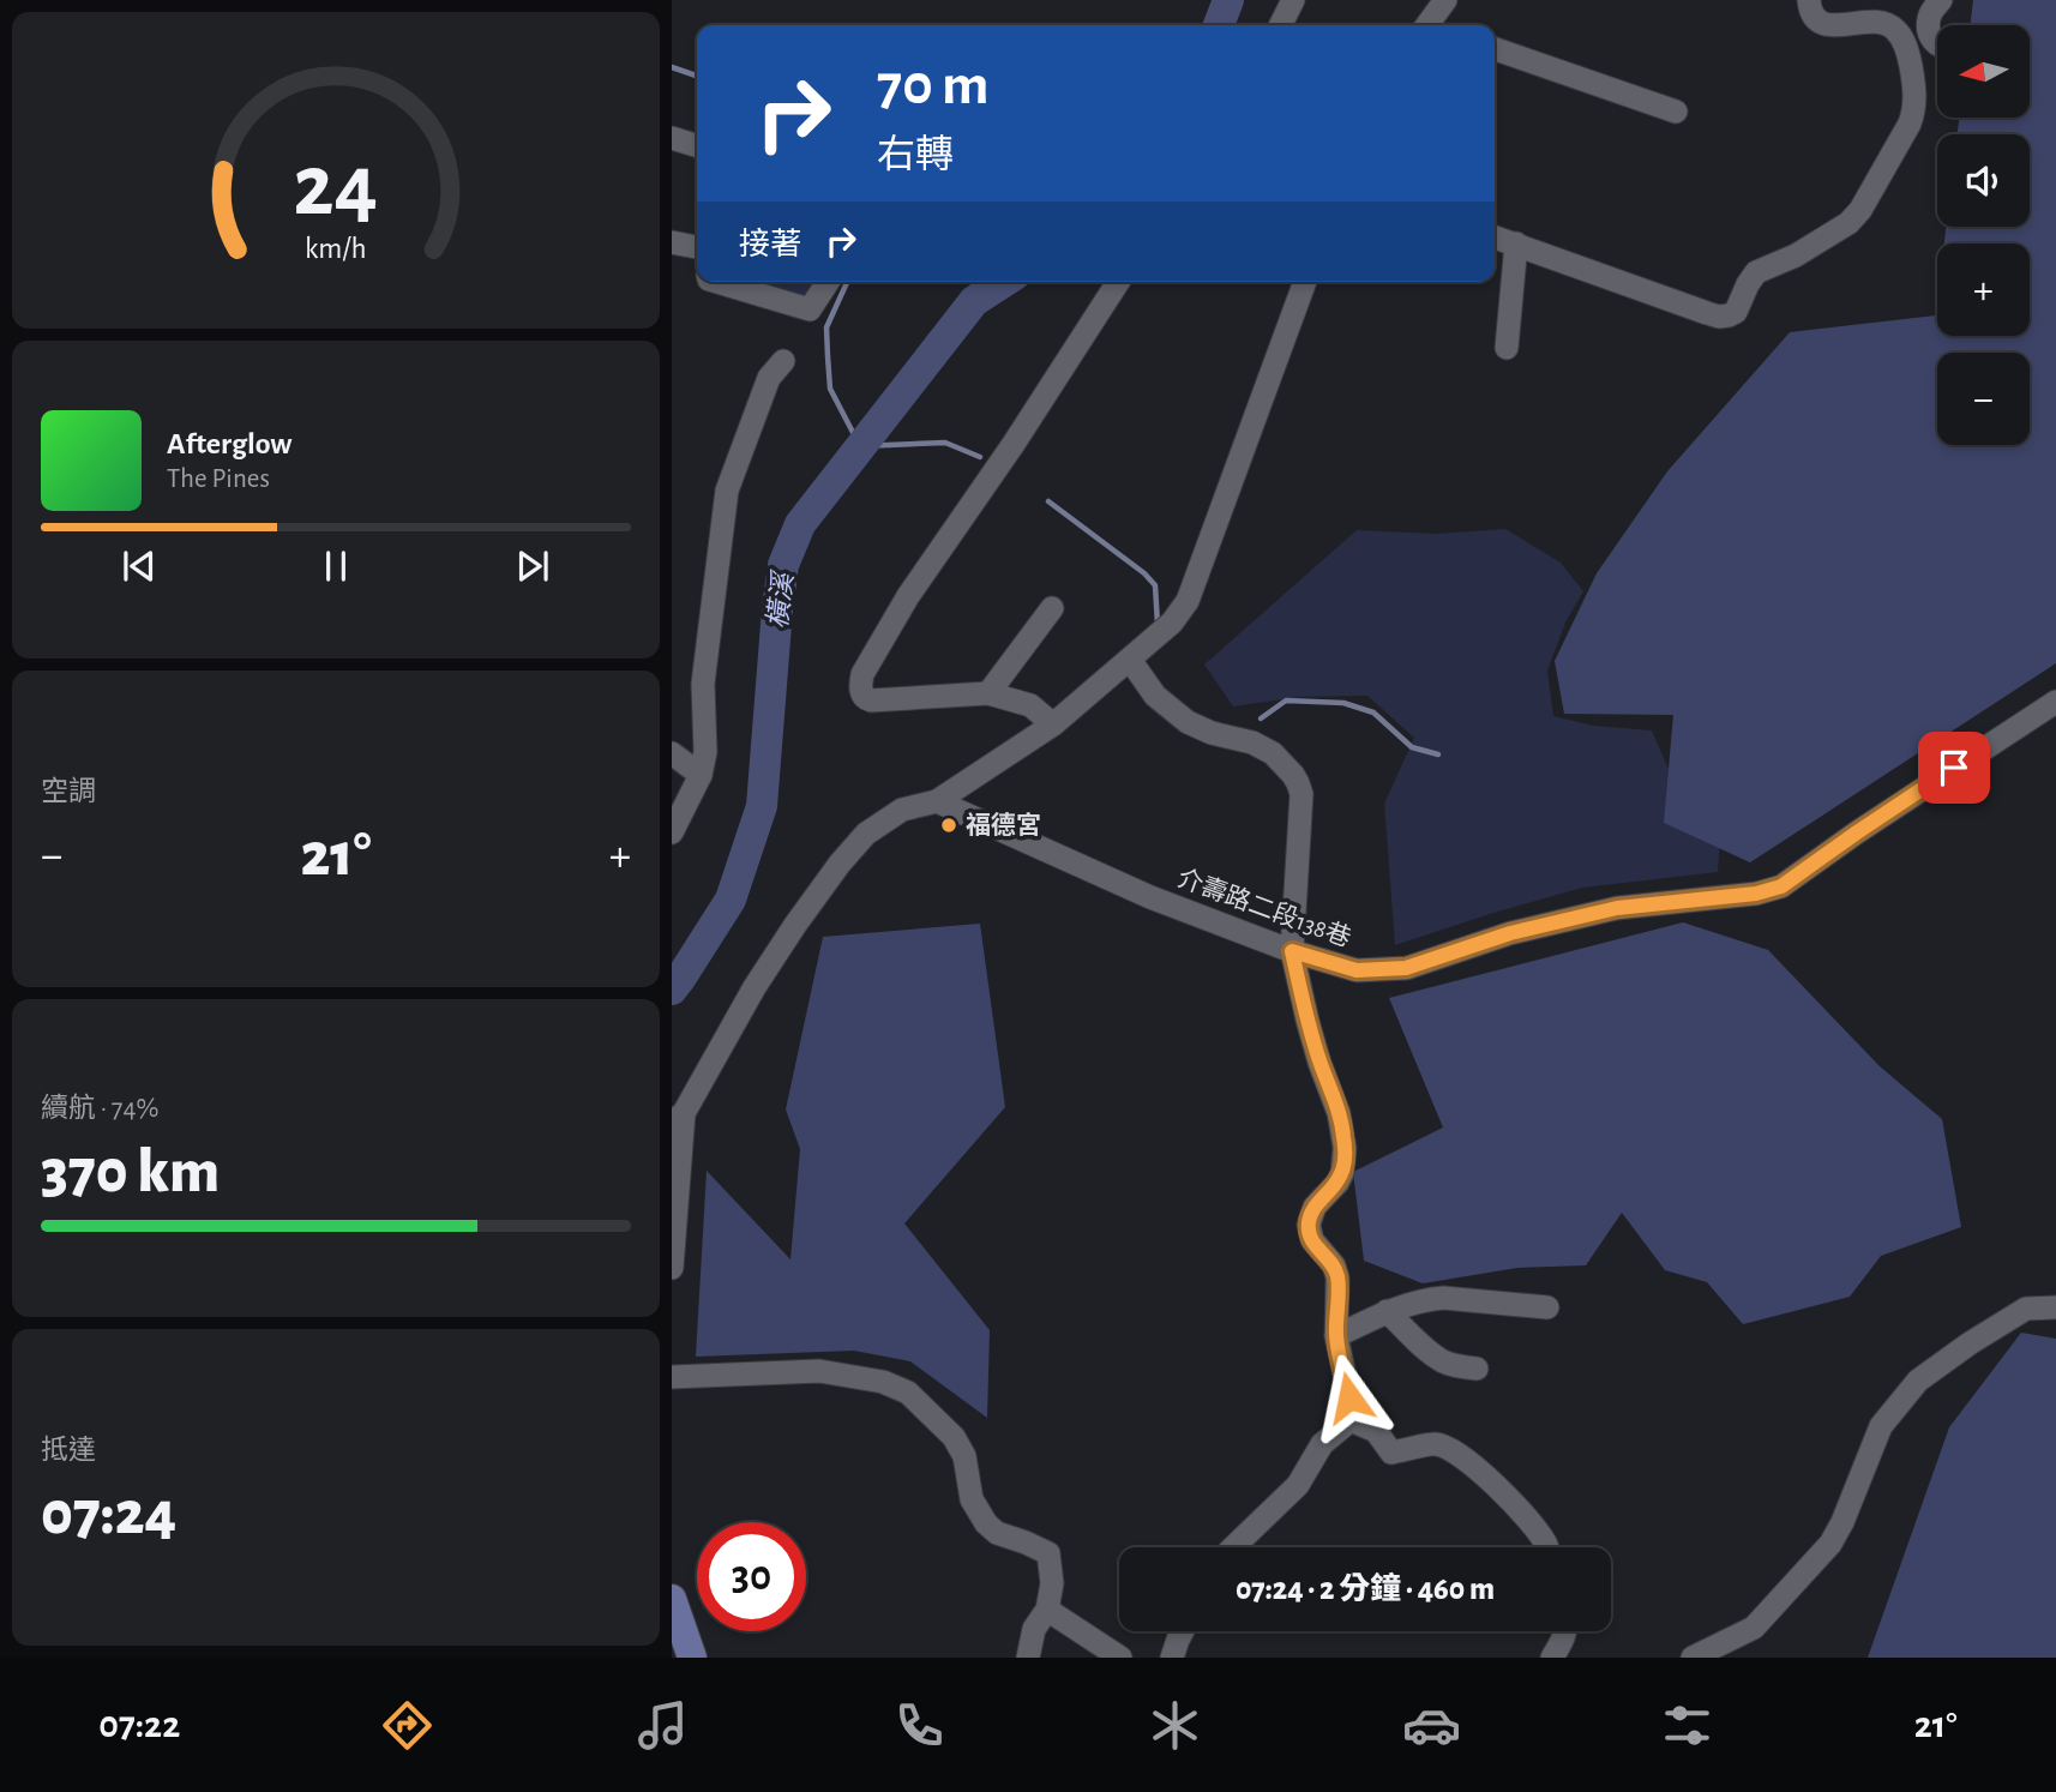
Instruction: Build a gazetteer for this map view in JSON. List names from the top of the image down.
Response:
{
  "streets": {
    "street": ["介壽路二段138巷"]
  },
  "water": ["橫溪"],
  "places": ["福德宮"],
  "north": "left",
  "page": {
    "map_buttons": ["+", "−"],
    "turn": ["70 m", "右轉"],
    "then": "接著",
    "song": ["Afterglow", "The Pines"],
    "tile": [
      "空調",
      ["續航 · 74%", "370 km"],
      ["抵達", "07:24"]
    ],
    "heat": ["−", "21°", "+"],
    "limit": "30",
    "trip": "07:24 · 2 分鐘 · 460 m",
    "tabs": ["07:22", "21°"],
    "gauge": ["24", "km/h"]
  }
}
